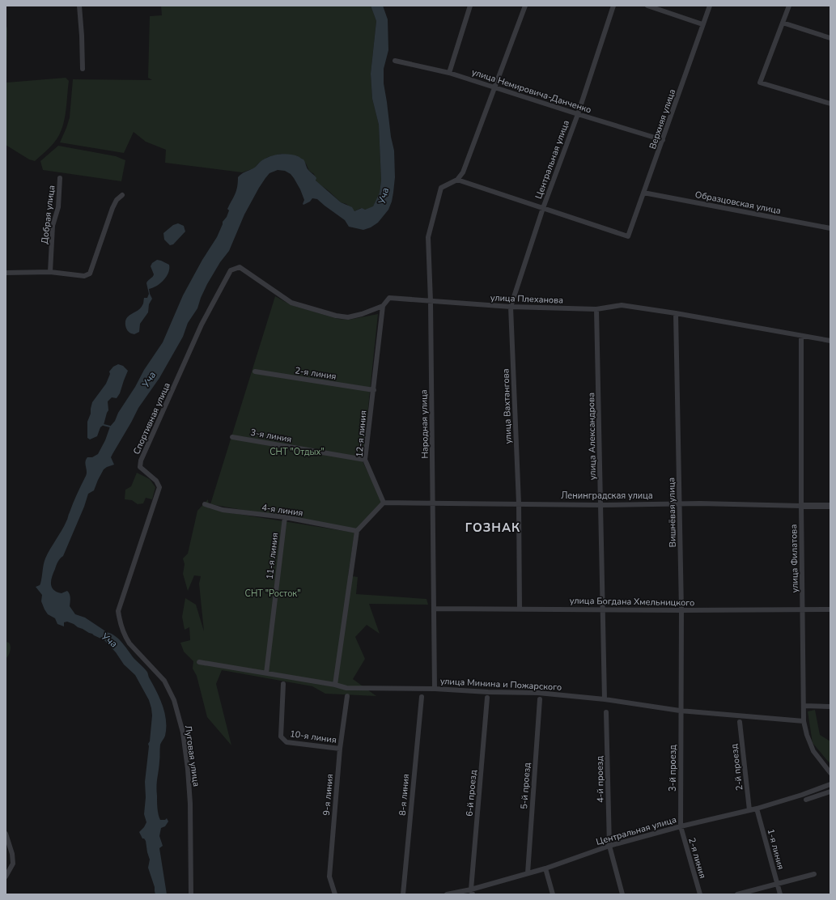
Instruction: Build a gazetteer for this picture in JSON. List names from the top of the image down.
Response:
{
  "streets": {
    "street": [
      "улица Немировича-Данченко",
      "Верхняя улица",
      "Центральная улица",
      "Образцовская улица",
      "Добрая улица",
      "улица Плеханова",
      "2-я линия",
      "улица Вахтангова",
      "Спортивная улица",
      "Народная улица",
      "12-я линия",
      "3-я линия",
      "улица Александрова",
      "Ленинградская улица",
      "4-я линия",
      "Вишнёвая улица",
      "11-я линия",
      "улица Филатова",
      "улица Богдана Хмельницкого",
      "улица Минина и Пожарского",
      "10-я линия",
      "Луговая улица",
      "2-й проезд",
      "3-й проезд",
      "4-й проезд",
      "5-й проезд",
      "6-й проезд",
      "9-я линия",
      "8-я линия",
      "1-я линия"
    ]
  },
  "crossings": [
    ["улица Немировича-Данченко", "Верхняя улица"],
    ["улица Немировича-Данченко", "Центральная улица"],
    ["улица Немировича-Данченко", "Народная улица"],
    ["Верхняя улица", "Центральная улица"],
    ["Верхняя улица", "Образцовская улица"],
    ["Верхняя улица", "улица Вахтангова"],
    ["Центральная улица", "2-я линия"],
    ["Центральная улица", "улица Вахтангова"],
    ["Центральная улица", "2-й проезд"],
    ["Центральная улица", "3-й проезд"],
    ["Центральная улица", "4-й проезд"],
    ["Центральная улица", "5-й проезд"],
    ["Центральная улица", "6-й проезд"],
    ["Центральная улица", "1-я линия"],
    ["улица Плеханова", "улица Вахтангова"],
    ["улица Плеханова", "Спортивная улица"],
    ["улица Плеханова", "Народная улица"],
    ["улица Плеханова", "12-я линия"],
    ["улица Плеханова", "улица Александрова"],
    ["улица Плеханова", "Вишнёвая улица"],
    ["улица Плеханова", "улица Филатова"],
    ["2-я линия", "12-я линия"],
    ["2-я линия", "3-й проезд"],
    ["улица Вахтангова", "Ленинградская улица"],
    ["улица Вахтангова", "улица Богдана Хмельницкого"],
    ["Спортивная улица", "Луговая улица"],
    ["Народная улица", "Ленинградская улица"],
    ["Народная улица", "улица Богдана Хмельницкого"],
    ["Народная улица", "улица Минина и Пожарского"],
    ["12-я линия", "3-я линия"],
    ["12-я линия", "Ленинградская улица"],
    ["улица Александрова", "Ленинградская улица"],
    ["улица Александрова", "улица Богдана Хмельницкого"],
    ["улица Александрова", "улица Минина и Пожарского"],
    ["Ленинградская улица", "Вишнёвая улица"],
    ["Ленинградская улица", "улица Филатова"],
    ["4-я линия", "11-я линия"],
    ["Вишнёвая улица", "улица Богдана Хмельницкого"],
    ["Вишнёвая улица", "улица Минина и Пожарского"],
    ["Вишнёвая улица", "3-й проезд"],
    ["11-я линия", "улица Минина и Пожарского"],
    ["улица Филатова", "улица Богдана Хмельницкого"],
    ["улица Филатова", "улица Минина и Пожарского"],
    ["улица Минина и Пожарского", "3-й проезд"],
    ["10-я линия", "9-я линия"]
  ],
  "districts": ["ГОЗНАК"],
  "water": ["Уча"],
  "parks": ["СНТ \"Отдых\"", "СНТ \"Росток\""]
}
